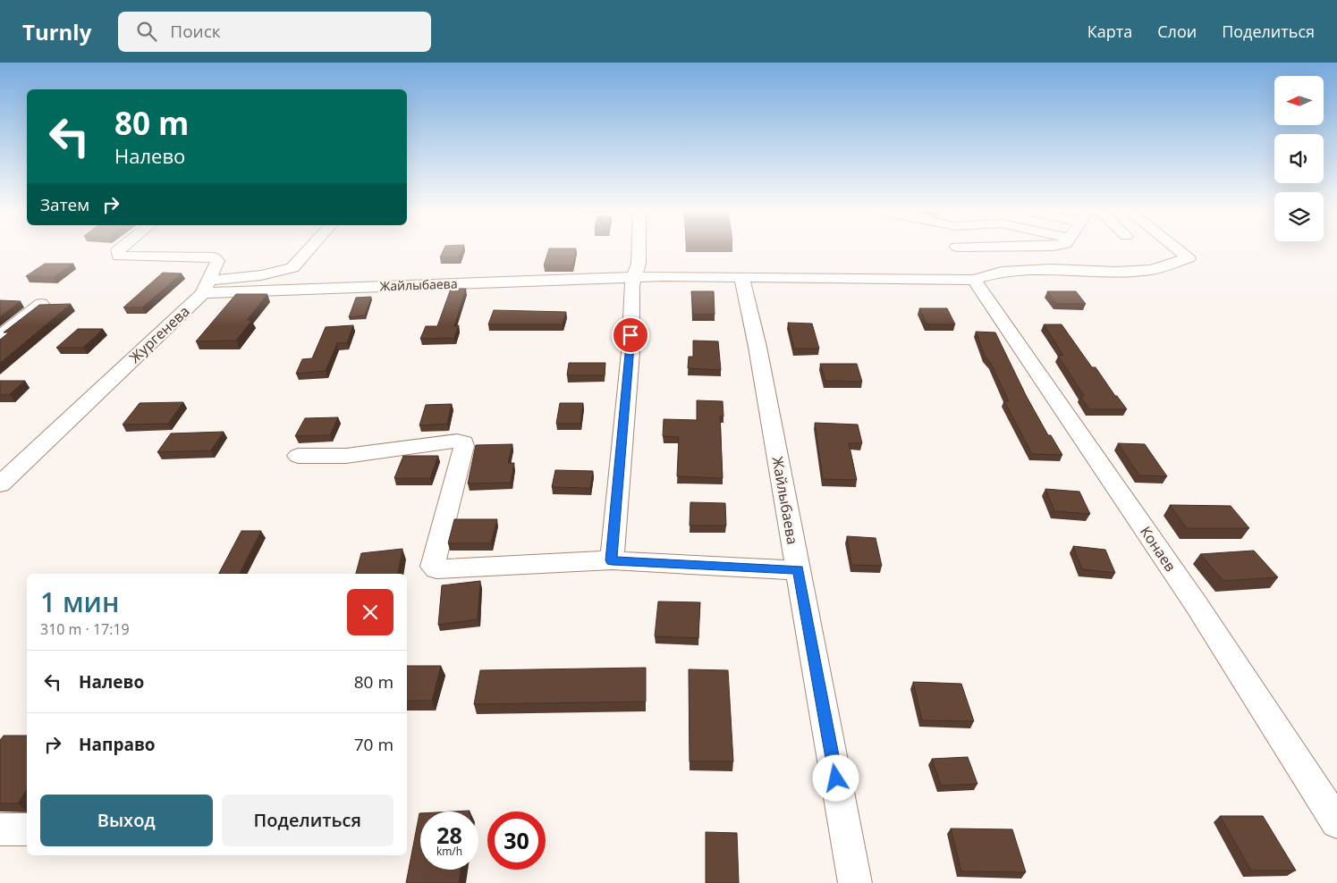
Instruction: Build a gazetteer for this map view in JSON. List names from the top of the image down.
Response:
{
  "streets": {
    "street": ["Жайлыбаева", "Жургенева", "Конаев"]
  },
  "crossings": [
    ["Жайлыбаева", "Жургенева"]
  ],
  "north": "left",
  "page": {
    "header": "Turnly",
    "search": "Поиск",
    "nav": ["Карта", "Слои", "Поделиться"],
    "turn": ["80 m", "Налево"],
    "then": "Затем",
    "heading": ["1 мин", "310 m · 17:19"],
    "list": [
      {
        "name": "Налево",
        "value": "80 m"
      },
      {
        "name": "Направо",
        "value": "70 m"
      }
    ],
    "buttons": ["Выход", "Поделиться"],
    "speed": "28 km/h",
    "limit": "30"
  }
}
